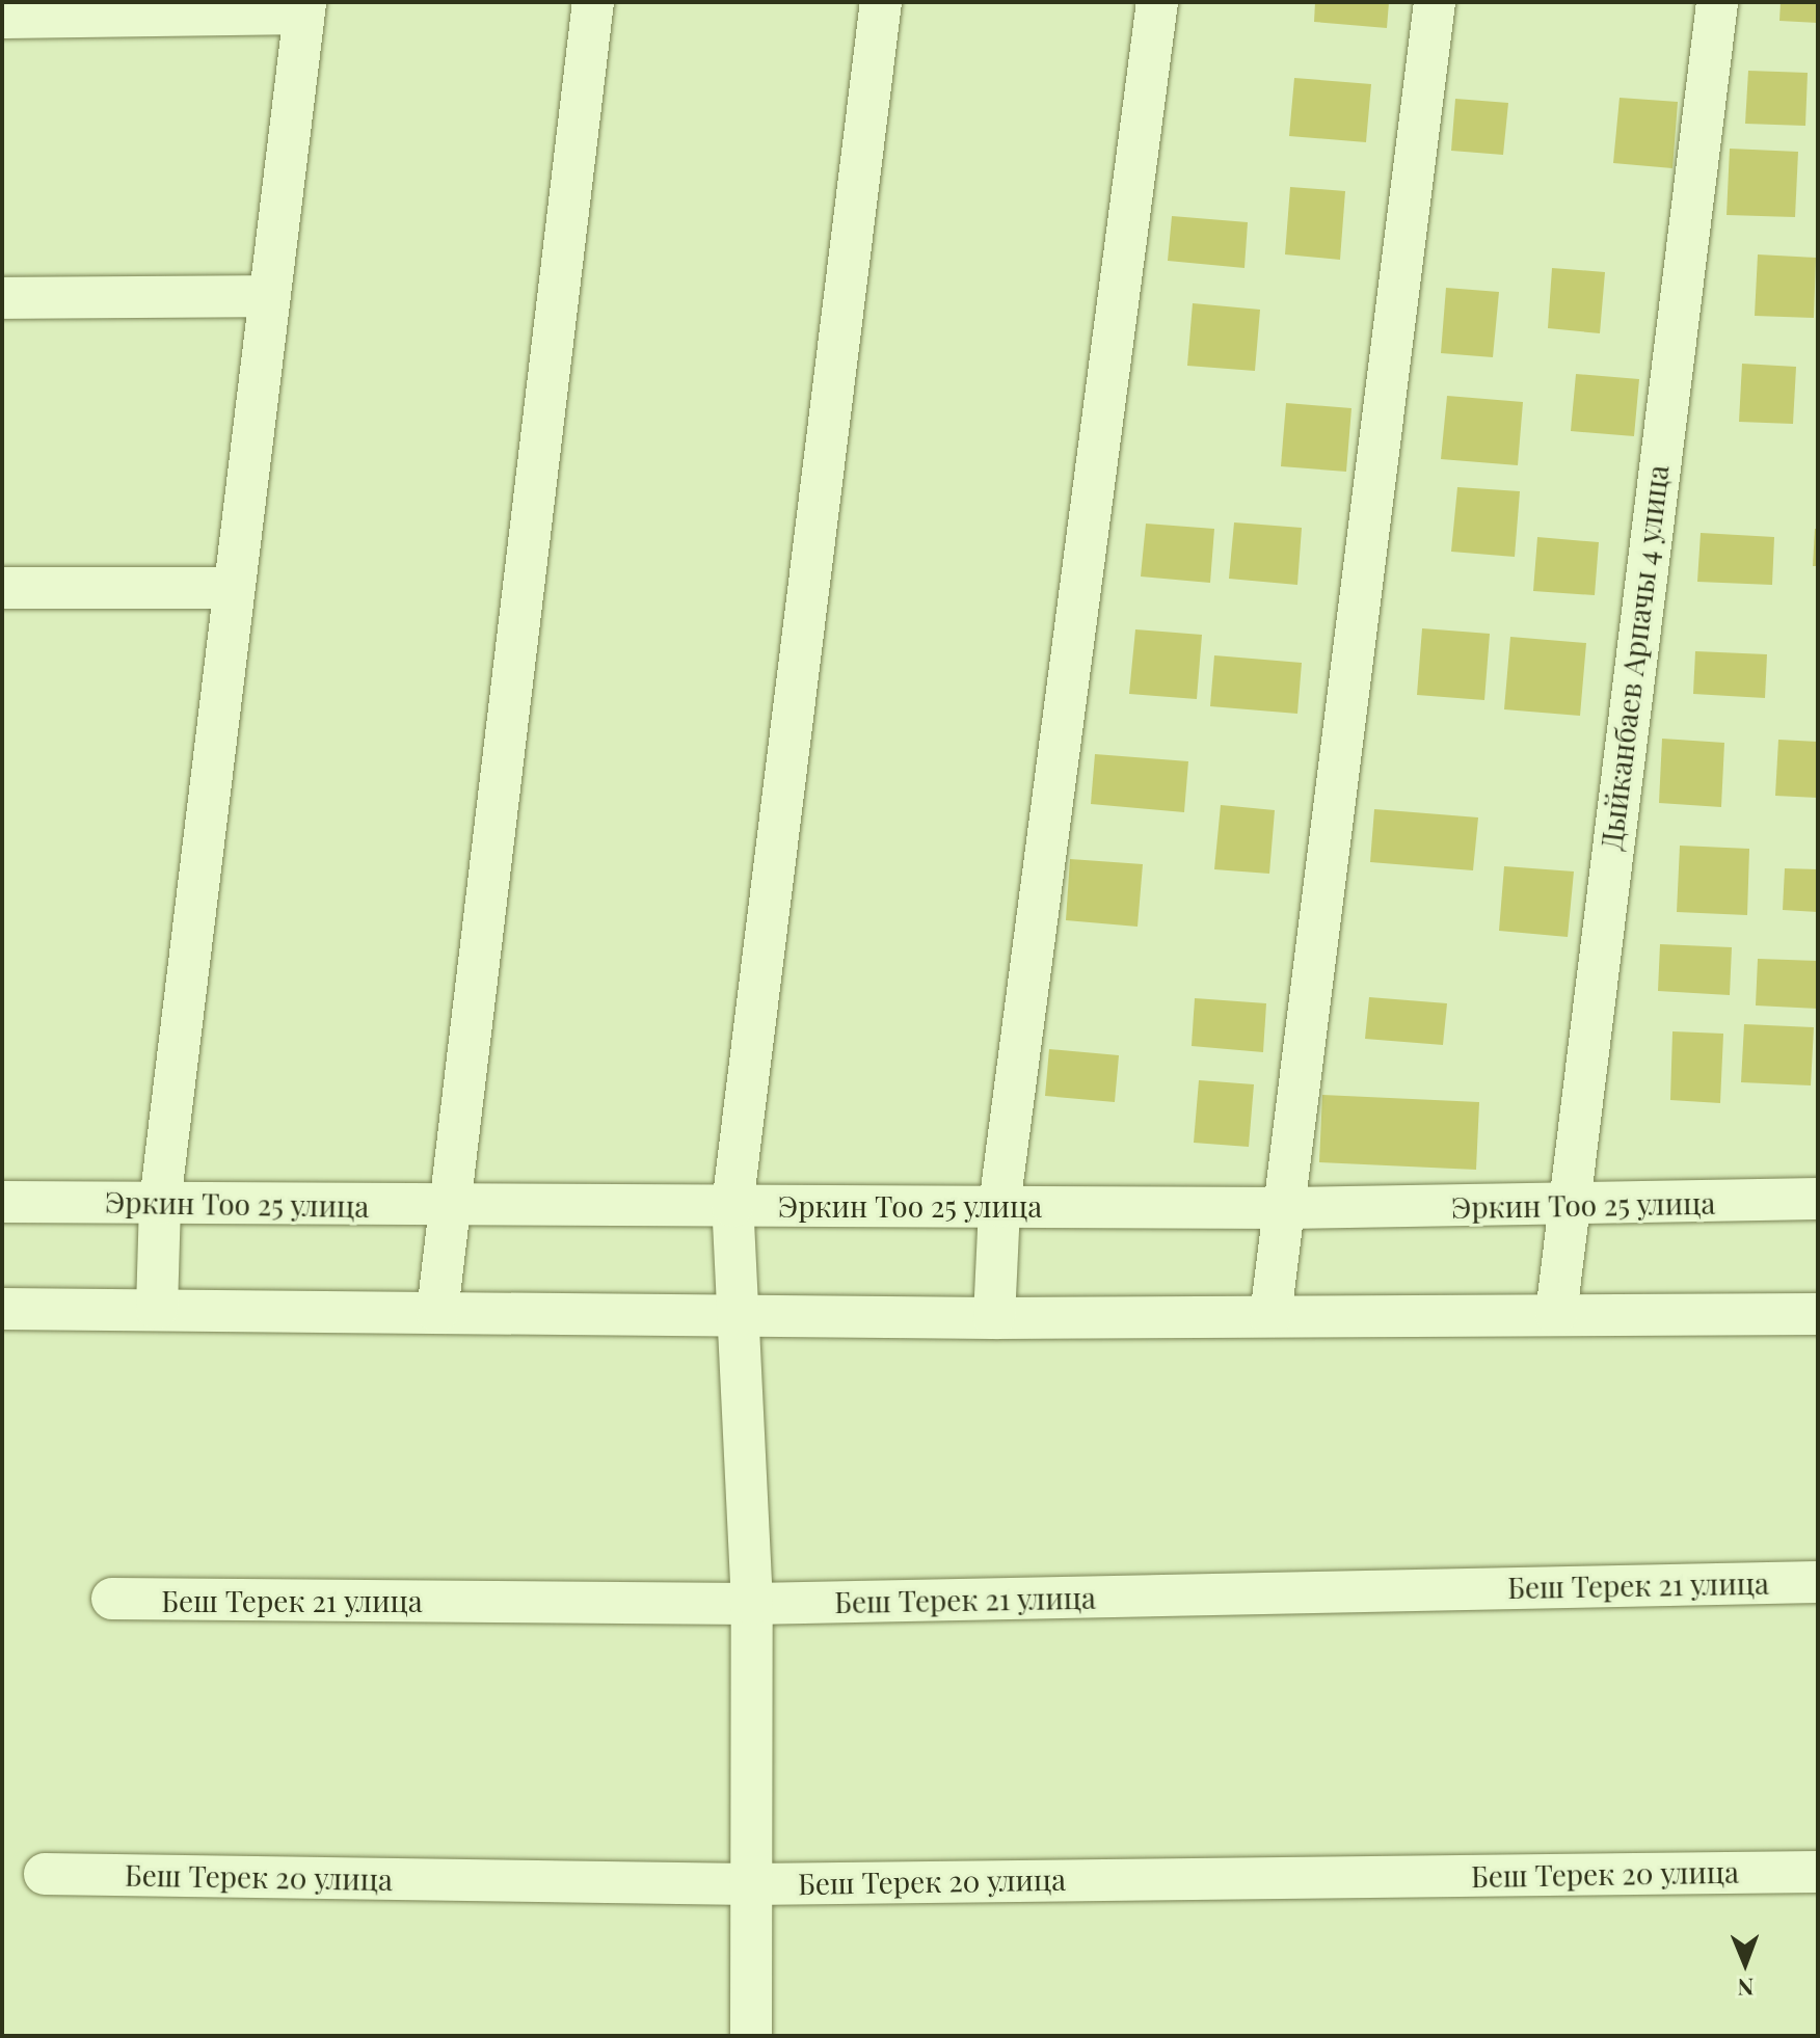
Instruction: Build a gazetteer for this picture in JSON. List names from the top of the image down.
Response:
{
  "streets": {
    "street": [
      "Дыйканбаев Арпачы 4 улица",
      "Эркин Тоо 25 улица",
      "Беш Терек 21 улица",
      "Беш Терек 20 улица"
    ]
  },
  "crossings": [
    ["Дыйканбаев Арпачы 4 улица", "Эркин Тоо 25 улица"]
  ],
  "north": "bottom"
}
